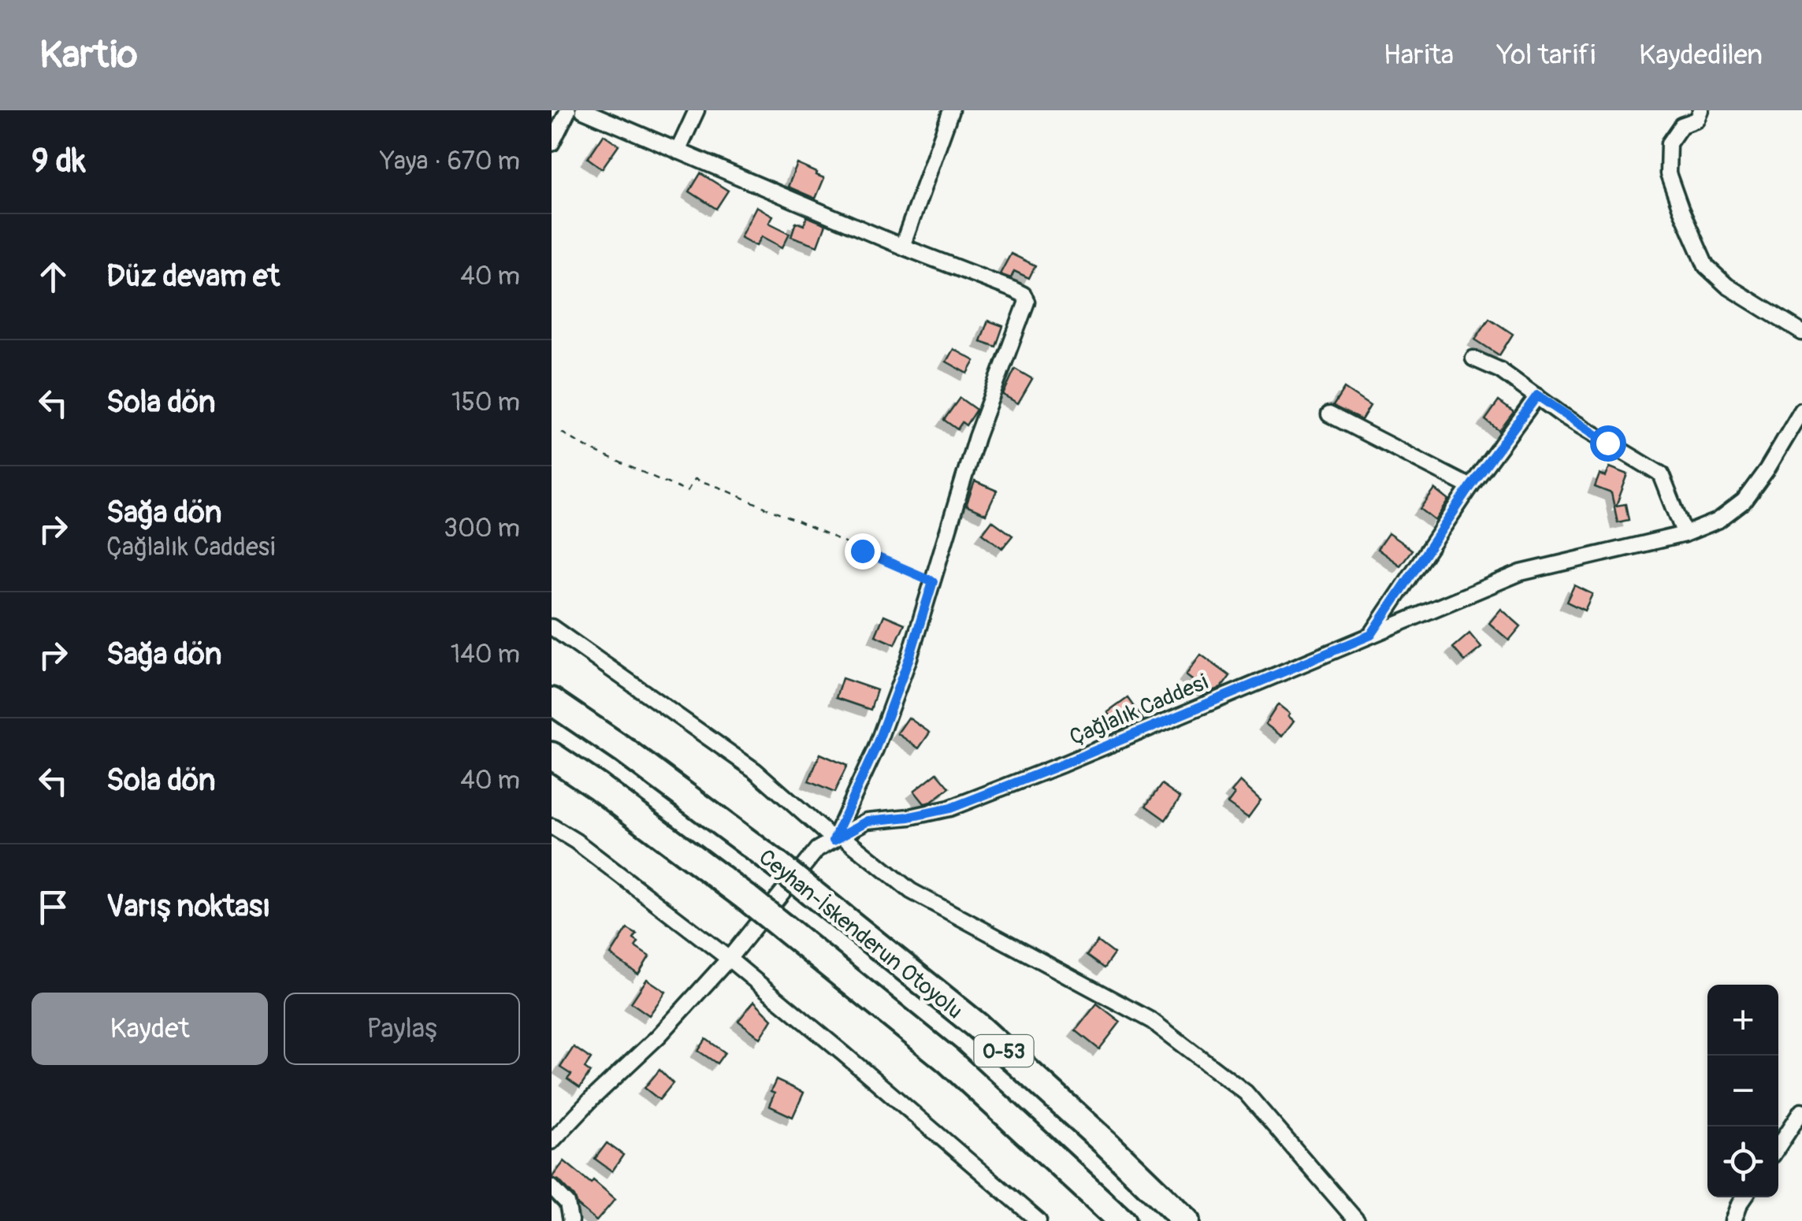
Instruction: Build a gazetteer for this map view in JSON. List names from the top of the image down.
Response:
{
  "streets": {
    "highway": ["Ceyhan-İskenderun Otoyolu", "O-53"],
    "street": ["Çağlalık Caddesi"]
  },
  "page": {
    "header": "Kartio",
    "nav": ["Harita", "Yol tarifi", "Kaydedilen"],
    "heading": ["9 dk", "Yaya · 670 m"],
    "list": [
      ["Düz devam et", "40 m"],
      ["Sola dön", "150 m"],
      ["Sağa dön", "Çağlalık Caddesi", "300 m"],
      ["Sağa dön", "140 m"],
      ["Sola dön", "40 m"],
      "Varış noktası"
    ],
    "buttons": ["Kaydet", "Paylaş"],
    "map_buttons": ["+", "−"]
  }
}
